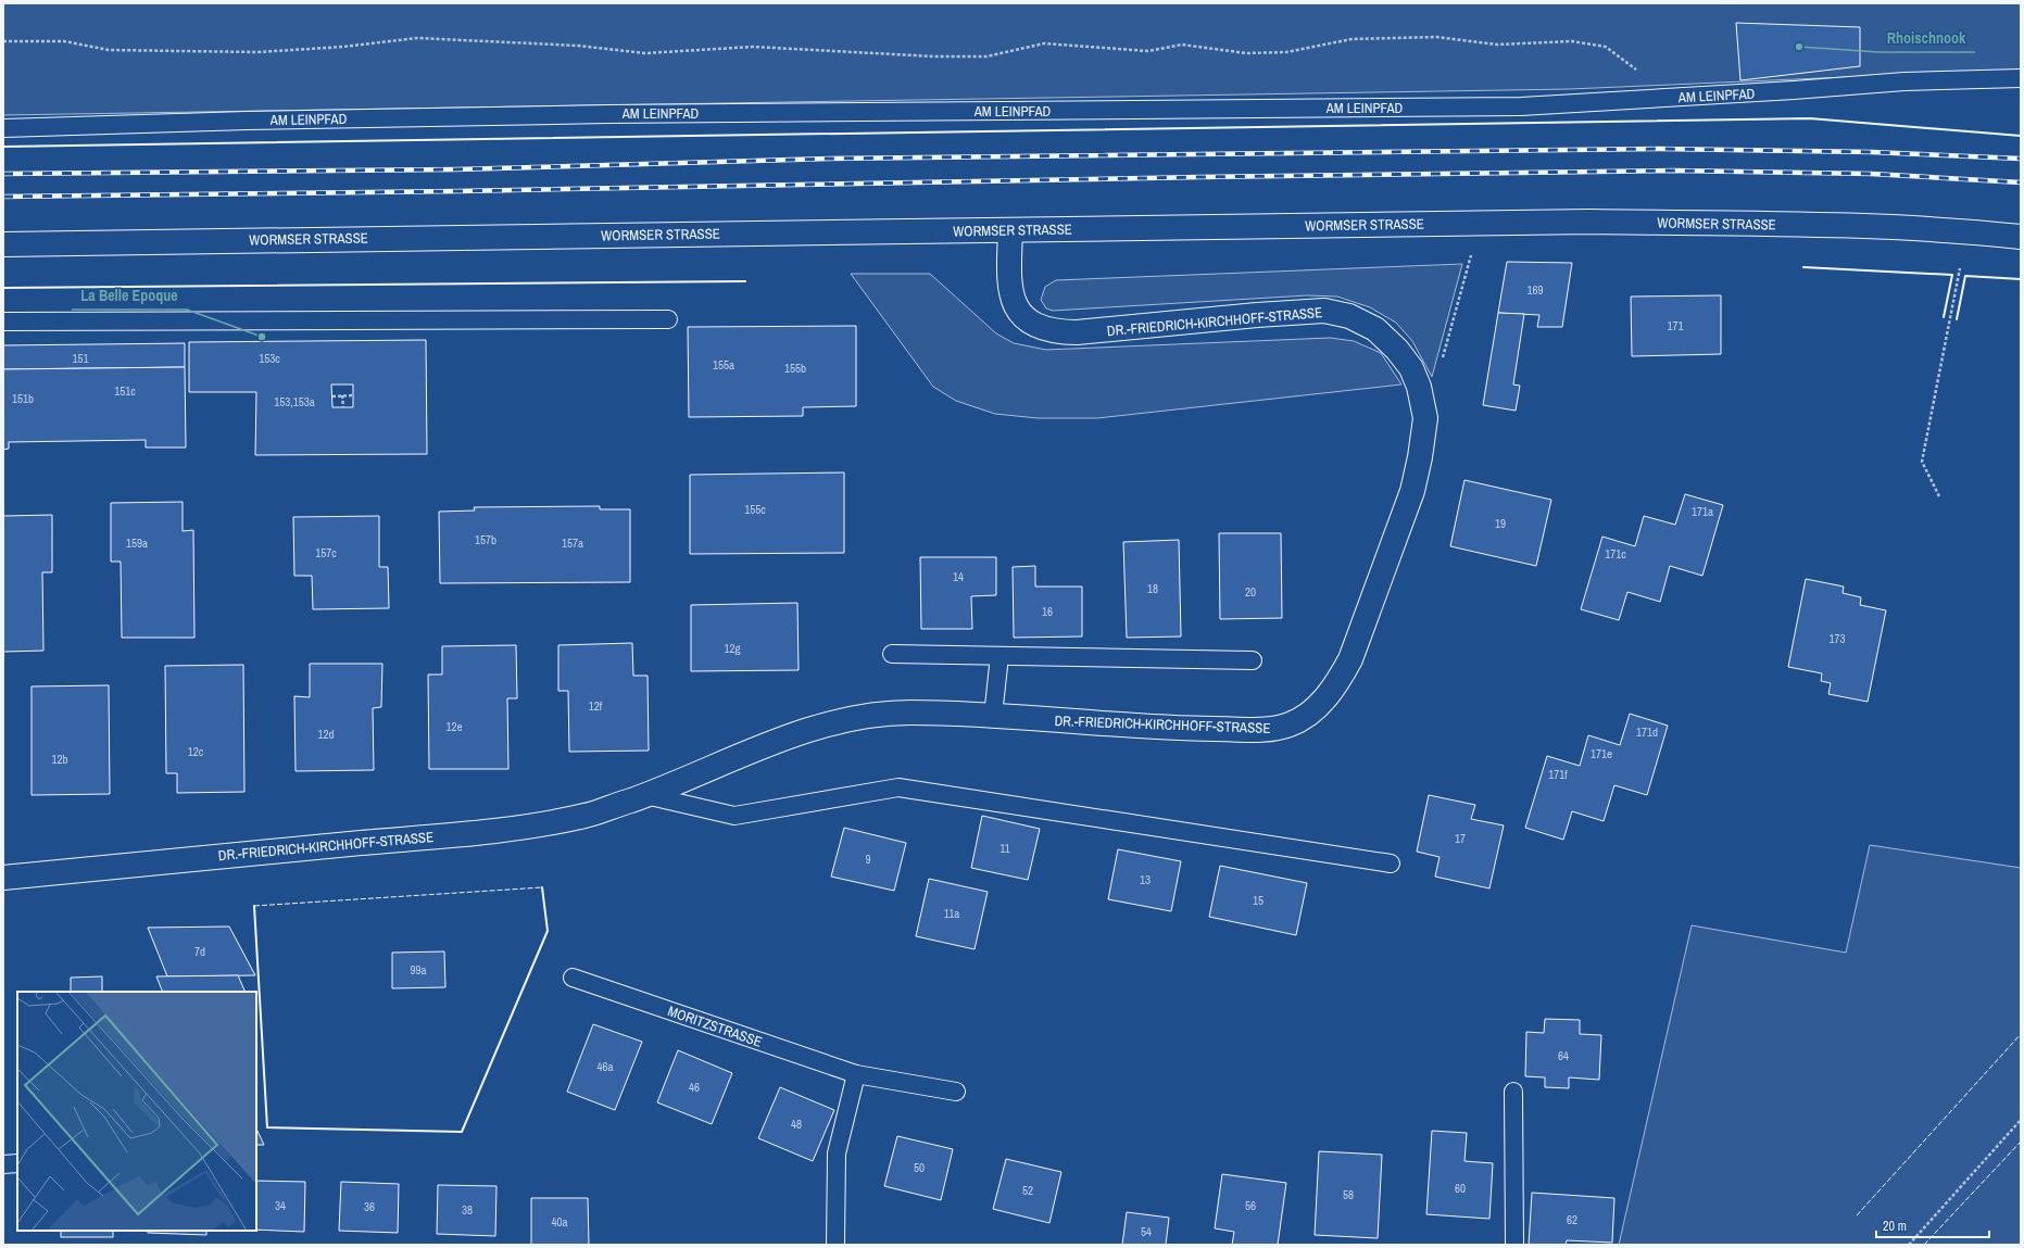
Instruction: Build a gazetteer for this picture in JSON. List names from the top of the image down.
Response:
{
  "streets": {
    "street": ["WORMSER STRASSE", "DR.-FRIEDRICH-KIRCHHOFF-STRASSE"],
    "lane": ["AM LEINPFAD", "MORITZSTRASSE"]
  },
  "crossings": [
    ["WORMSER STRASSE", "DR.-FRIEDRICH-KIRCHHOFF-STRASSE"]
  ],
  "places": ["Rhoischnook", "La Belle Epoque"],
  "house_numbers": [
    "169",
    "171",
    "151",
    "153c",
    "155a",
    "155b",
    "151c",
    "151b",
    "153,153a",
    "155c",
    "171a",
    "19",
    "157b",
    "159a",
    "157a",
    "157c",
    "171c",
    "14",
    "18",
    "20",
    "16",
    "173",
    "12g",
    "12f",
    "12e",
    "171d",
    "12d",
    "12c",
    "171e",
    "12b",
    "171f",
    "17",
    "11",
    "9",
    "13",
    "15",
    "11a",
    "7d",
    "99a",
    "64",
    "46a",
    "46",
    "48",
    "50",
    "60",
    "52",
    "58",
    "34",
    "56",
    "36",
    "38",
    "62",
    "40a",
    "54"
  ],
  "scale_bar": "20 m"
}
